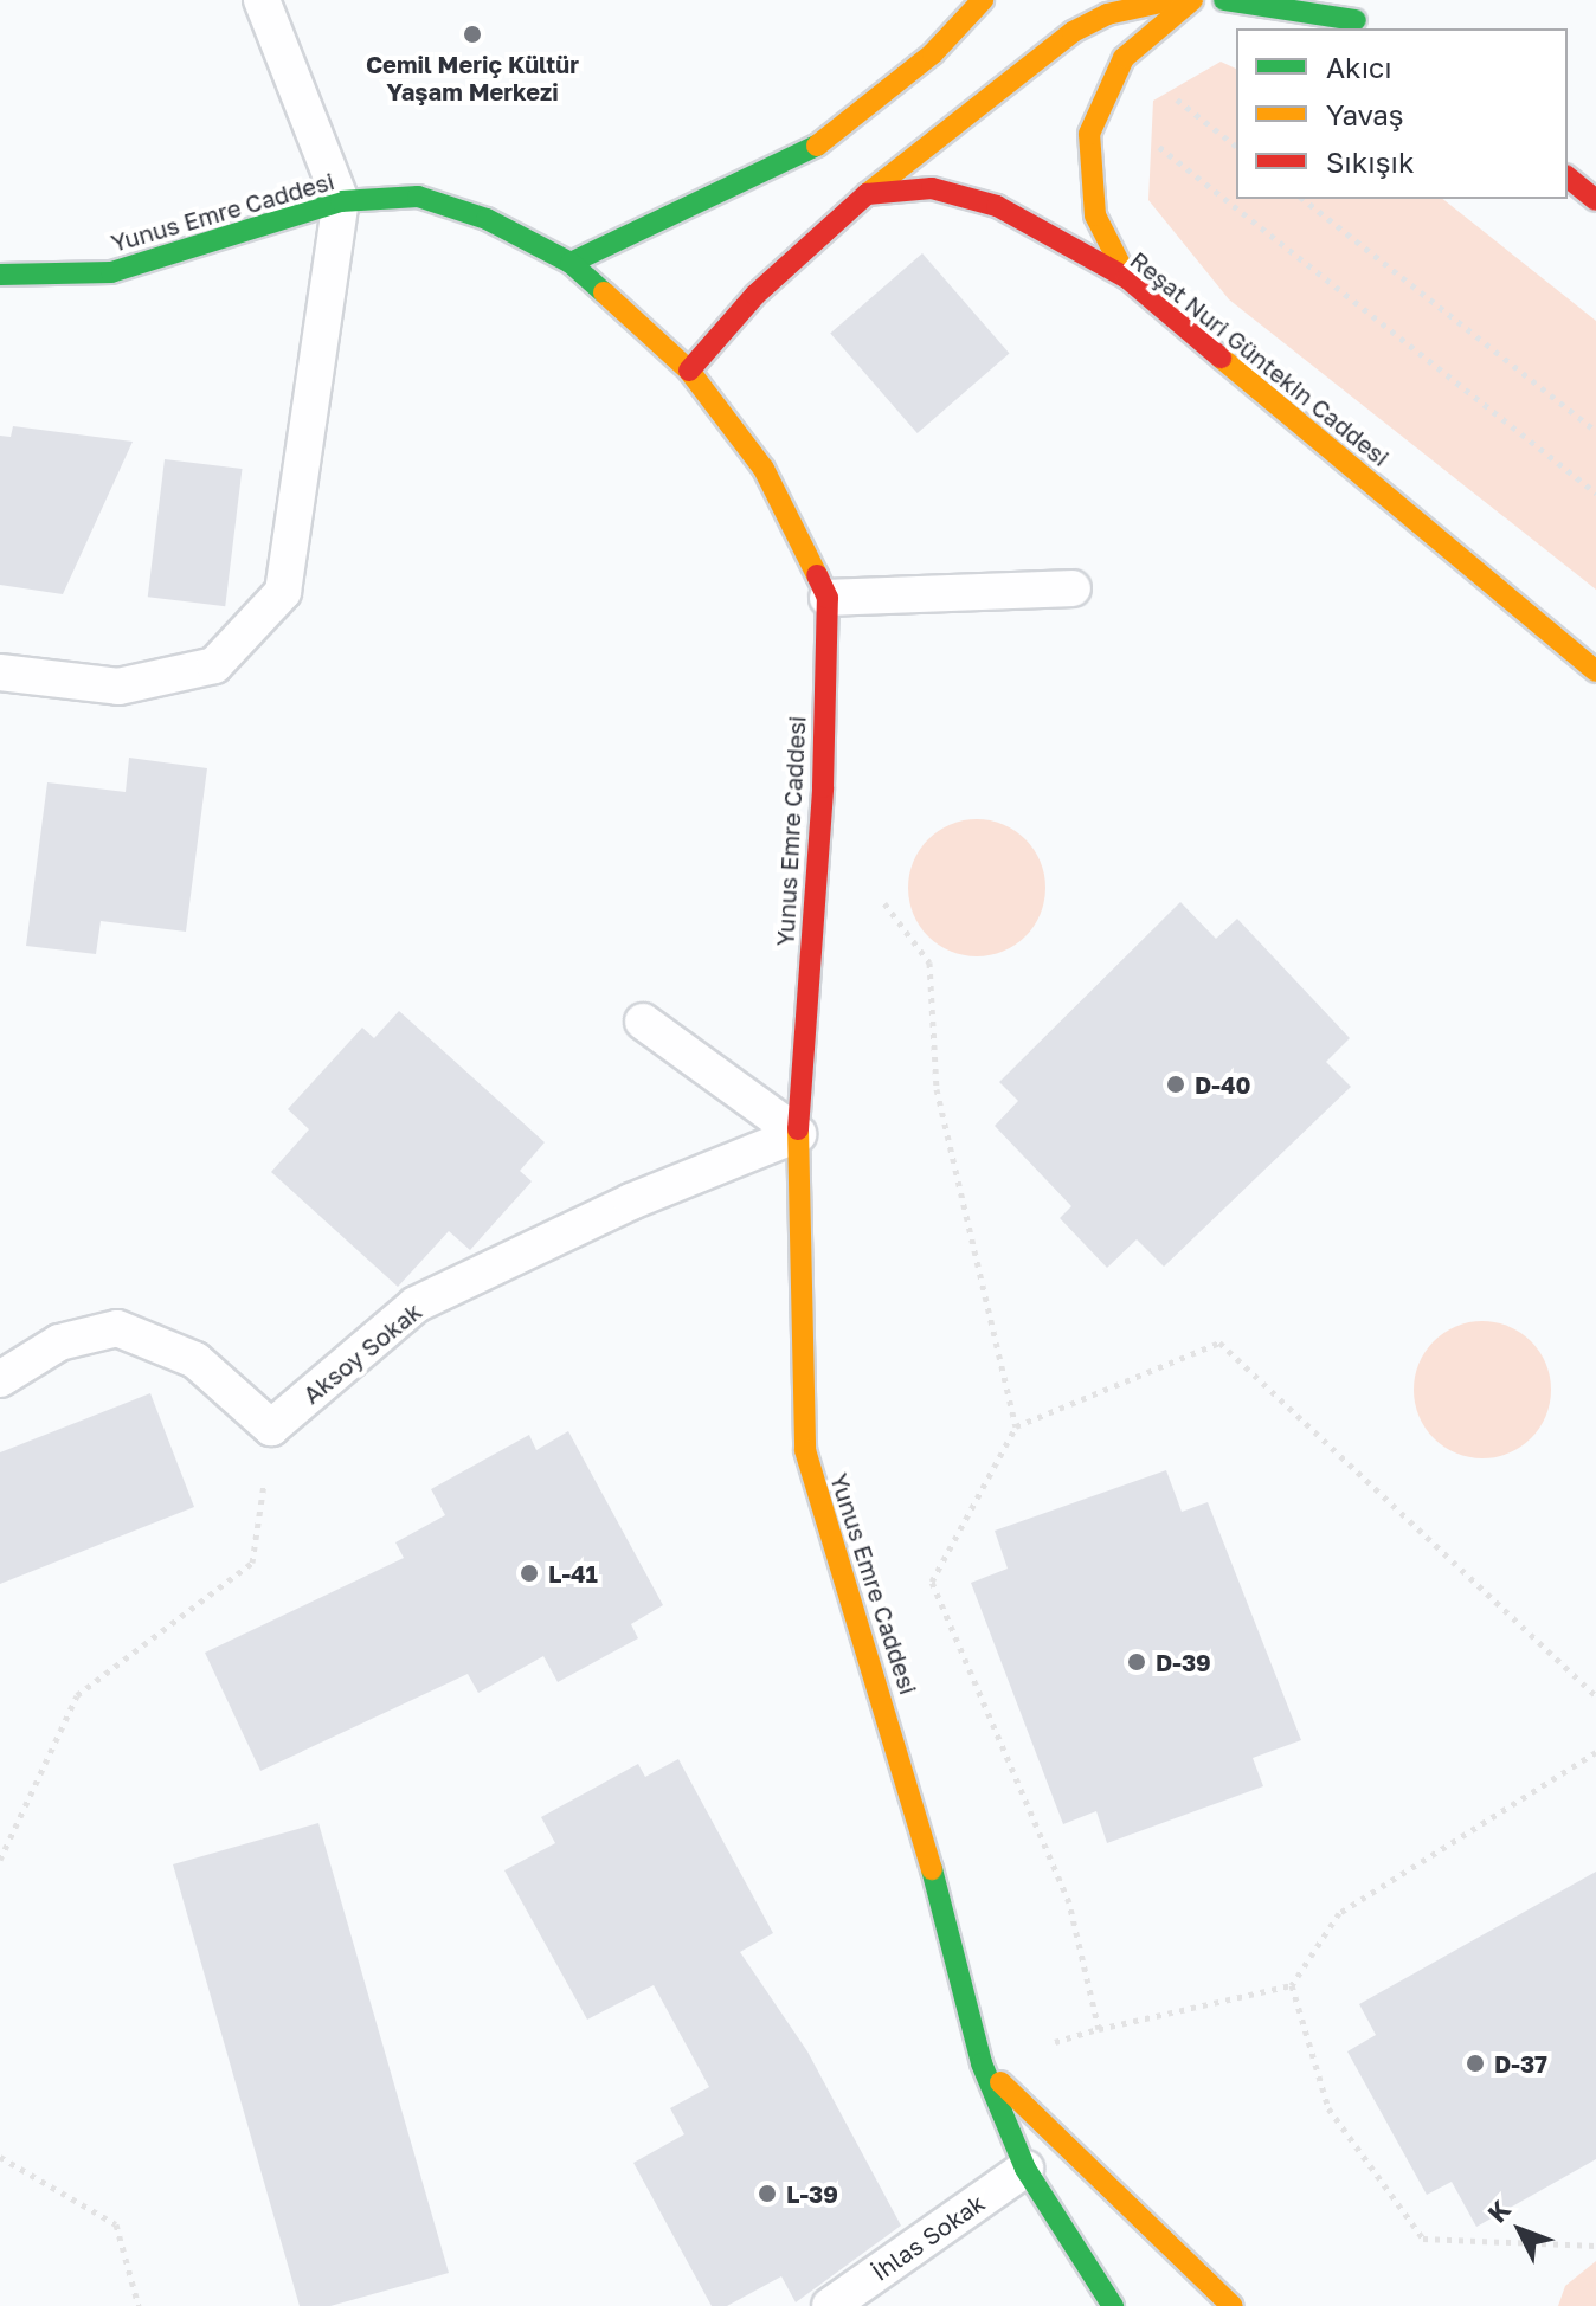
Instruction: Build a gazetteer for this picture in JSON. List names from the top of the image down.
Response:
{
  "streets": {
    "street": ["Yunus Emre Caddesi", "Reşat Nuri Güntekin Caddesi"],
    "lane": ["Aksoy Sokak", "İhlas Sokak"]
  },
  "crossings": [
    ["Yunus Emre Caddesi", "Aksoy Sokak"],
    ["Yunus Emre Caddesi", "İhlas Sokak"]
  ],
  "places": [
    "Cemil Meriç Kültür Yaşam Merkezi",
    "D-40",
    "L-41",
    "D-39",
    "D-37",
    "L-39"
  ],
  "legend": ["Akıcı", "Yavaş", "Sıkışık"],
  "north": "top left"
}
